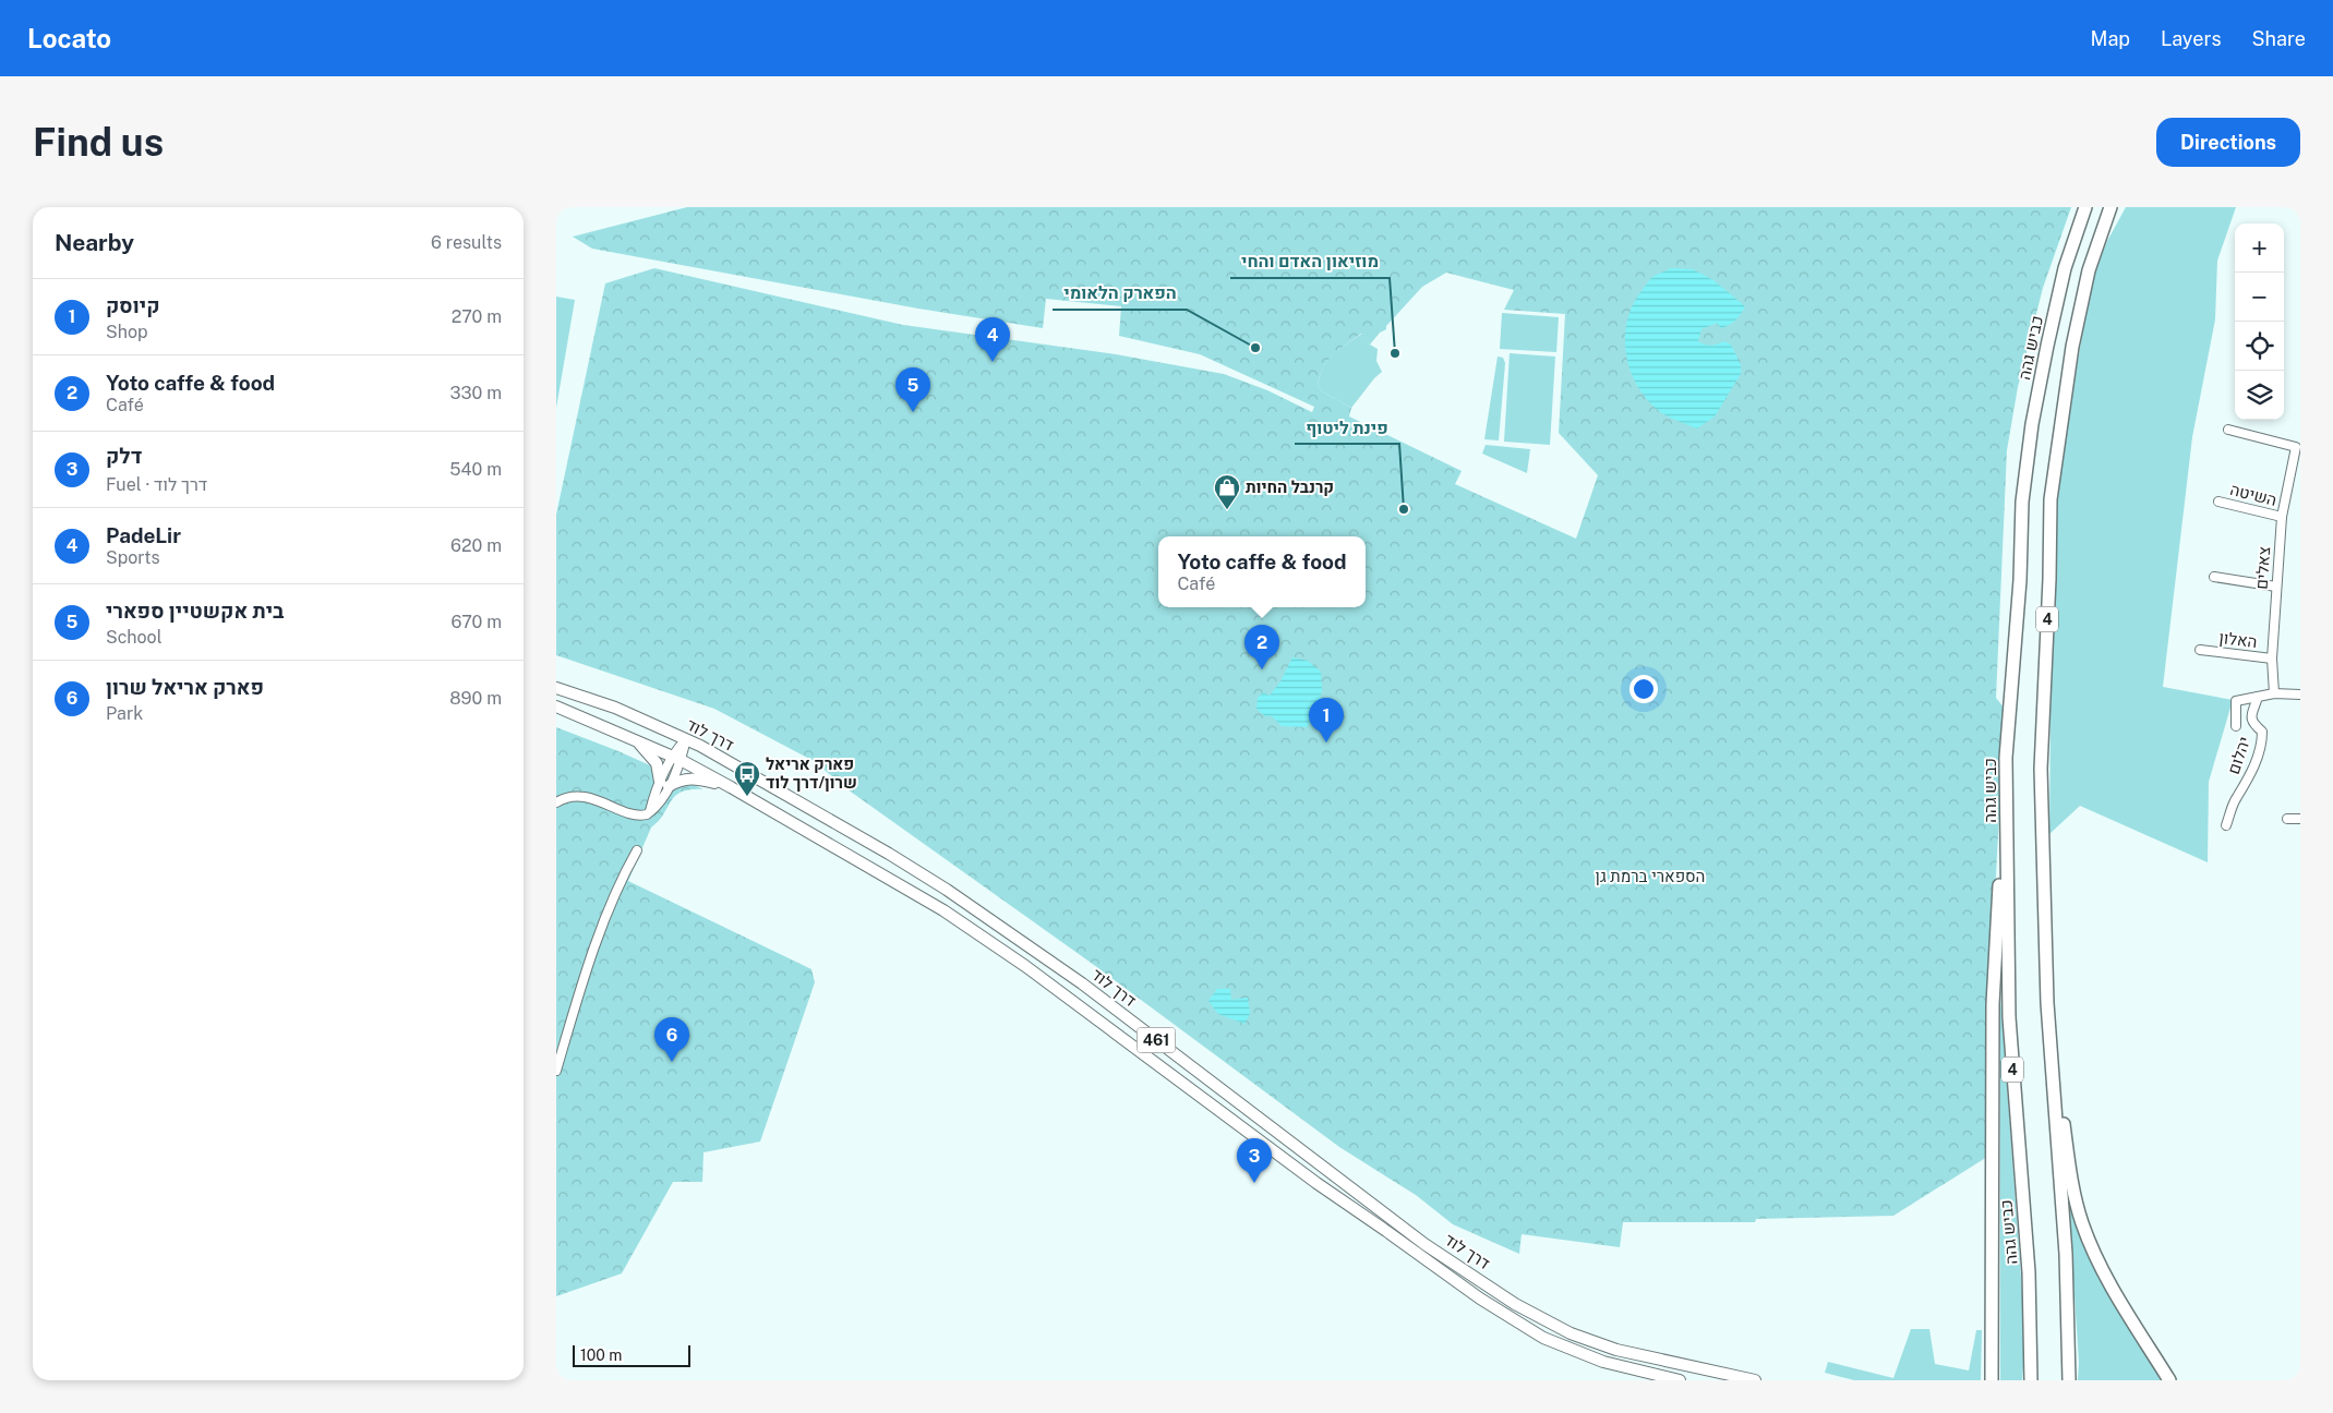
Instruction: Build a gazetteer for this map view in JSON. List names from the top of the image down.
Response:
{
  "streets": {
    "highway": ["כביש גהה", "4"],
    "main road": ["דרך לוד", "461"],
    "street": [
      "השיטה",
      "צאלים",
      "האלון",
      "יהלום"
    ]
  },
  "crossings": [
    ["השיטה", "צאלים"],
    ["צאלים", "האלון"]
  ],
  "parks": ["הספארי ברמת גן"],
  "places": {
    "other": ["הפארק הלאומי", "מוזיאון האדם והחי", "פינת ליטוף"],
    "shop": ["קרנבל החיות"],
    "bus stop": ["פארק אריאל שרון/דרך לוד"]
  },
  "scale_bar": "100 m",
  "page": {
    "header": "Locato",
    "nav": ["Map", "Layers", "Share"],
    "buttons": "Directions",
    "title": "Find us",
    "heading": ["Nearby", "6 results"],
    "map_buttons": ["+", "−"],
    "list": [
      {
        "mark": "1",
        "name": "קיוסק",
        "note": "Shop",
        "value": "270 m"
      },
      {
        "mark": "2",
        "name": "Yoto caffe & food",
        "note": "Café",
        "value": "330 m"
      },
      {
        "mark": "3",
        "name": "דלק",
        "note": "Fuel · דרך לוד",
        "value": "540 m"
      },
      {
        "mark": "4",
        "name": "PadeLir",
        "note": "Sports",
        "value": "620 m"
      },
      {
        "mark": "5",
        "name": "בית אקשטיין ספארי",
        "note": "School",
        "value": "670 m"
      },
      {
        "mark": "6",
        "name": "פארק אריאל שרון",
        "note": "Park",
        "value": "890 m"
      }
    ],
    "pins": [
      "4",
      "5",
      "2",
      "1",
      "6",
      "3"
    ],
    "popup": ["Yoto caffe & food", "Café"],
    "scale": "100 m"
  }
}
